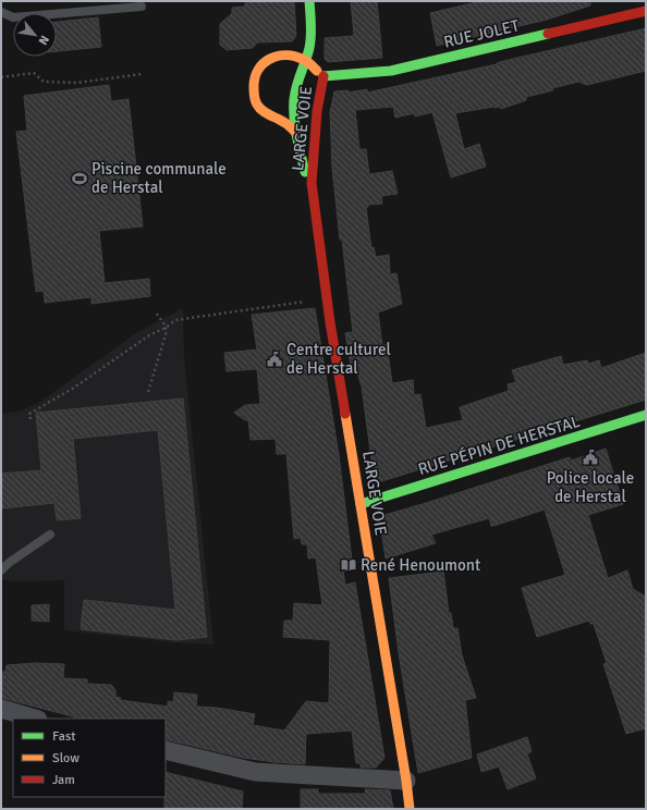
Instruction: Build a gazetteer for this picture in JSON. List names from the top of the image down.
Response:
{
  "streets": {
    "street": ["RUE JOLET", "LARGE VOIE", "RUE PÉPIN DE HERSTAL"]
  },
  "crossings": [
    ["RUE JOLET", "LARGE VOIE"],
    ["LARGE VOIE", "RUE PÉPIN DE HERSTAL"]
  ],
  "places": {
    "sports": ["Piscine communale de Herstal"],
    "public building": ["Centre culturel de Herstal", "Police locale de Herstal"],
    "library": ["René Henoumont"]
  },
  "legend": ["Fast", "Slow", "Jam"],
  "north": "bottom right"
}
